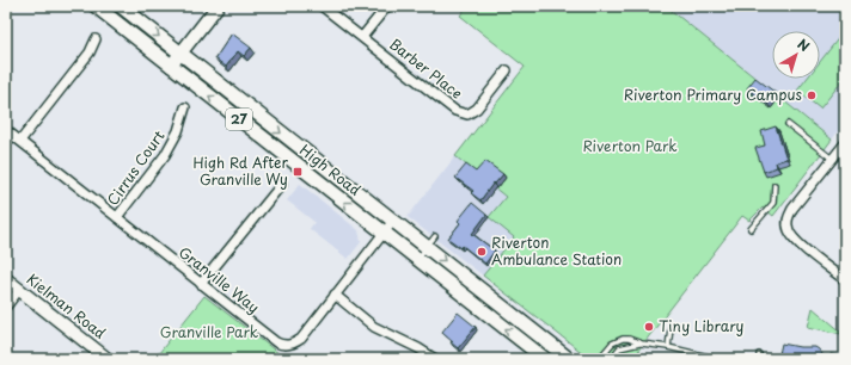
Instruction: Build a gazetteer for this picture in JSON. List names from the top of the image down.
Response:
{
  "streets": {
    "main road": ["27", "High Road"],
    "street": [
      "Barber Place",
      "Cirrus Court",
      "Granville Way",
      "Kielman Road"
    ]
  },
  "crossings": [
    ["Cirrus Court", "Granville Way"],
    ["High Road", "Granville Way"]
  ],
  "parks": ["Riverton Park", "Granville Park"],
  "places": {
    "other": ["Riverton Primary Campus", "Riverton Ambulance Station", "Tiny Library"],
    "transit": ["High Rd After Granville Wy"]
  },
  "north": "top right"
}
